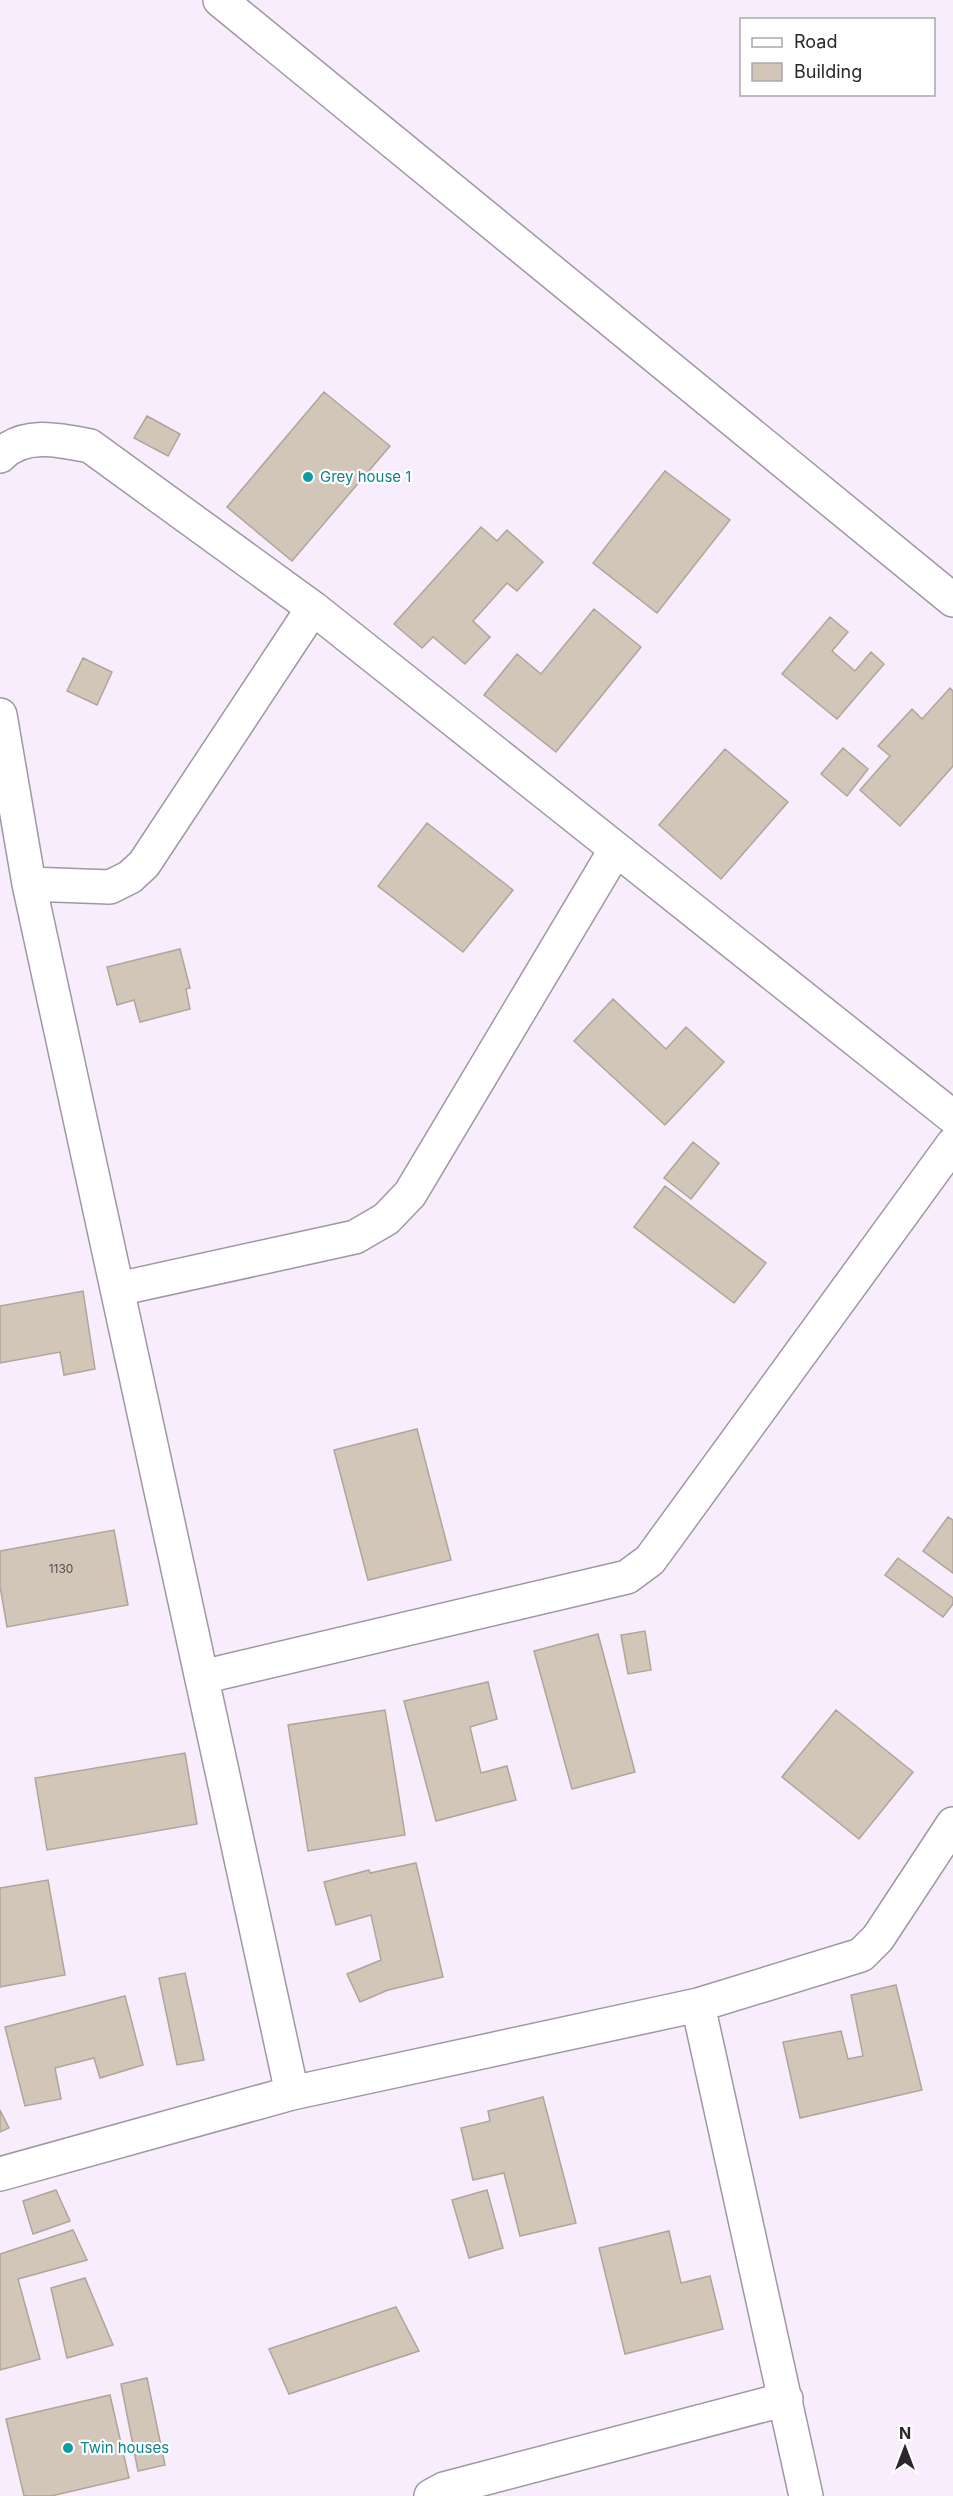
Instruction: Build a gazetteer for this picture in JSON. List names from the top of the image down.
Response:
{
  "places": ["Grey house 1", "Twin houses"],
  "house_numbers": ["1130"],
  "legend": ["Road", "Building"],
  "north": "top"
}
